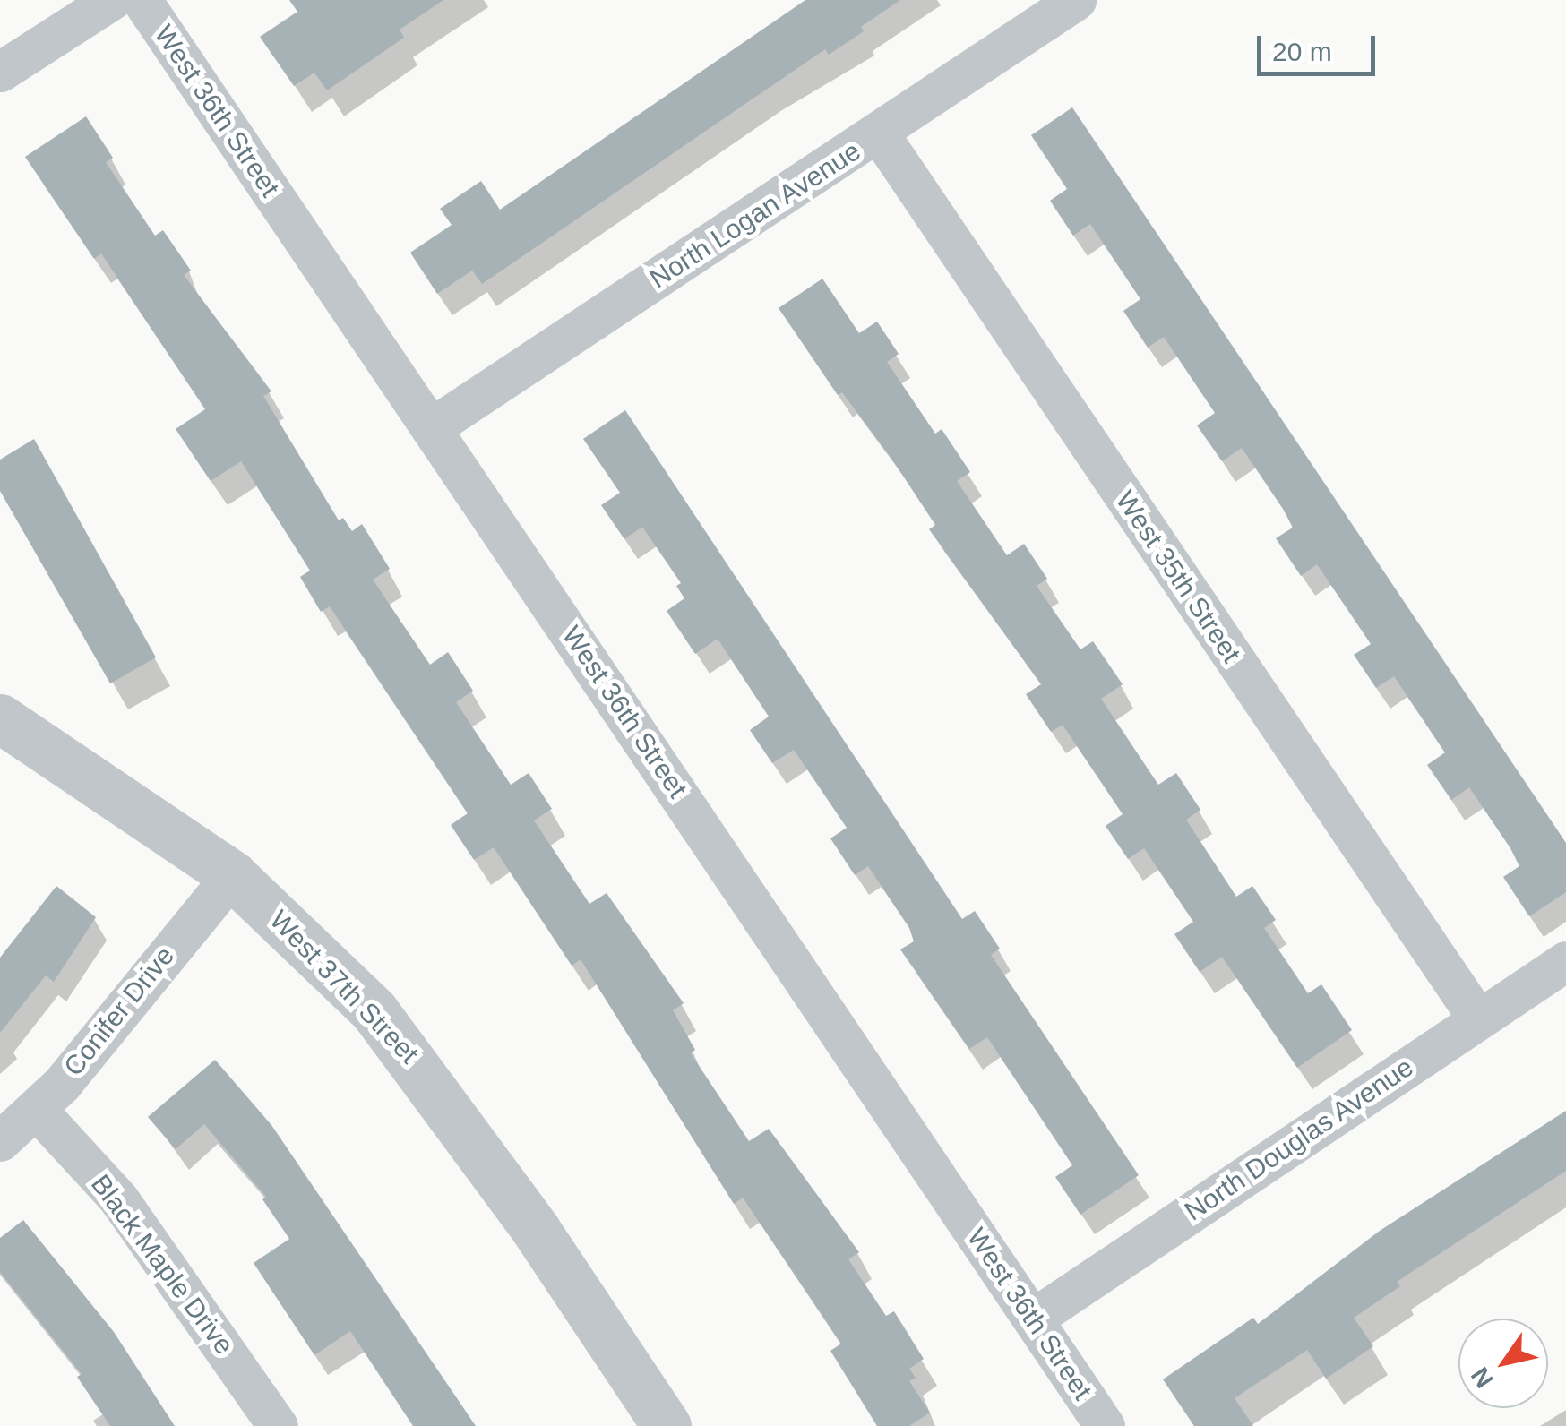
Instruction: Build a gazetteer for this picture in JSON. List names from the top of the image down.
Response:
{
  "streets": {
    "street": [
      "West 36th Street",
      "North Logan Avenue",
      "West 35th Street",
      "West 37th Street",
      "Conifer Drive",
      "North Douglas Avenue",
      "Black Maple Drive"
    ]
  },
  "crossings": [
    ["West 36th Street", "North Logan Avenue"],
    ["West 36th Street", "North Douglas Avenue"],
    ["North Logan Avenue", "West 35th Street"],
    ["West 35th Street", "North Douglas Avenue"],
    ["West 37th Street", "Conifer Drive"],
    ["Conifer Drive", "Black Maple Drive"]
  ],
  "scale_bar": "20 m",
  "north": "bottom left"
}
